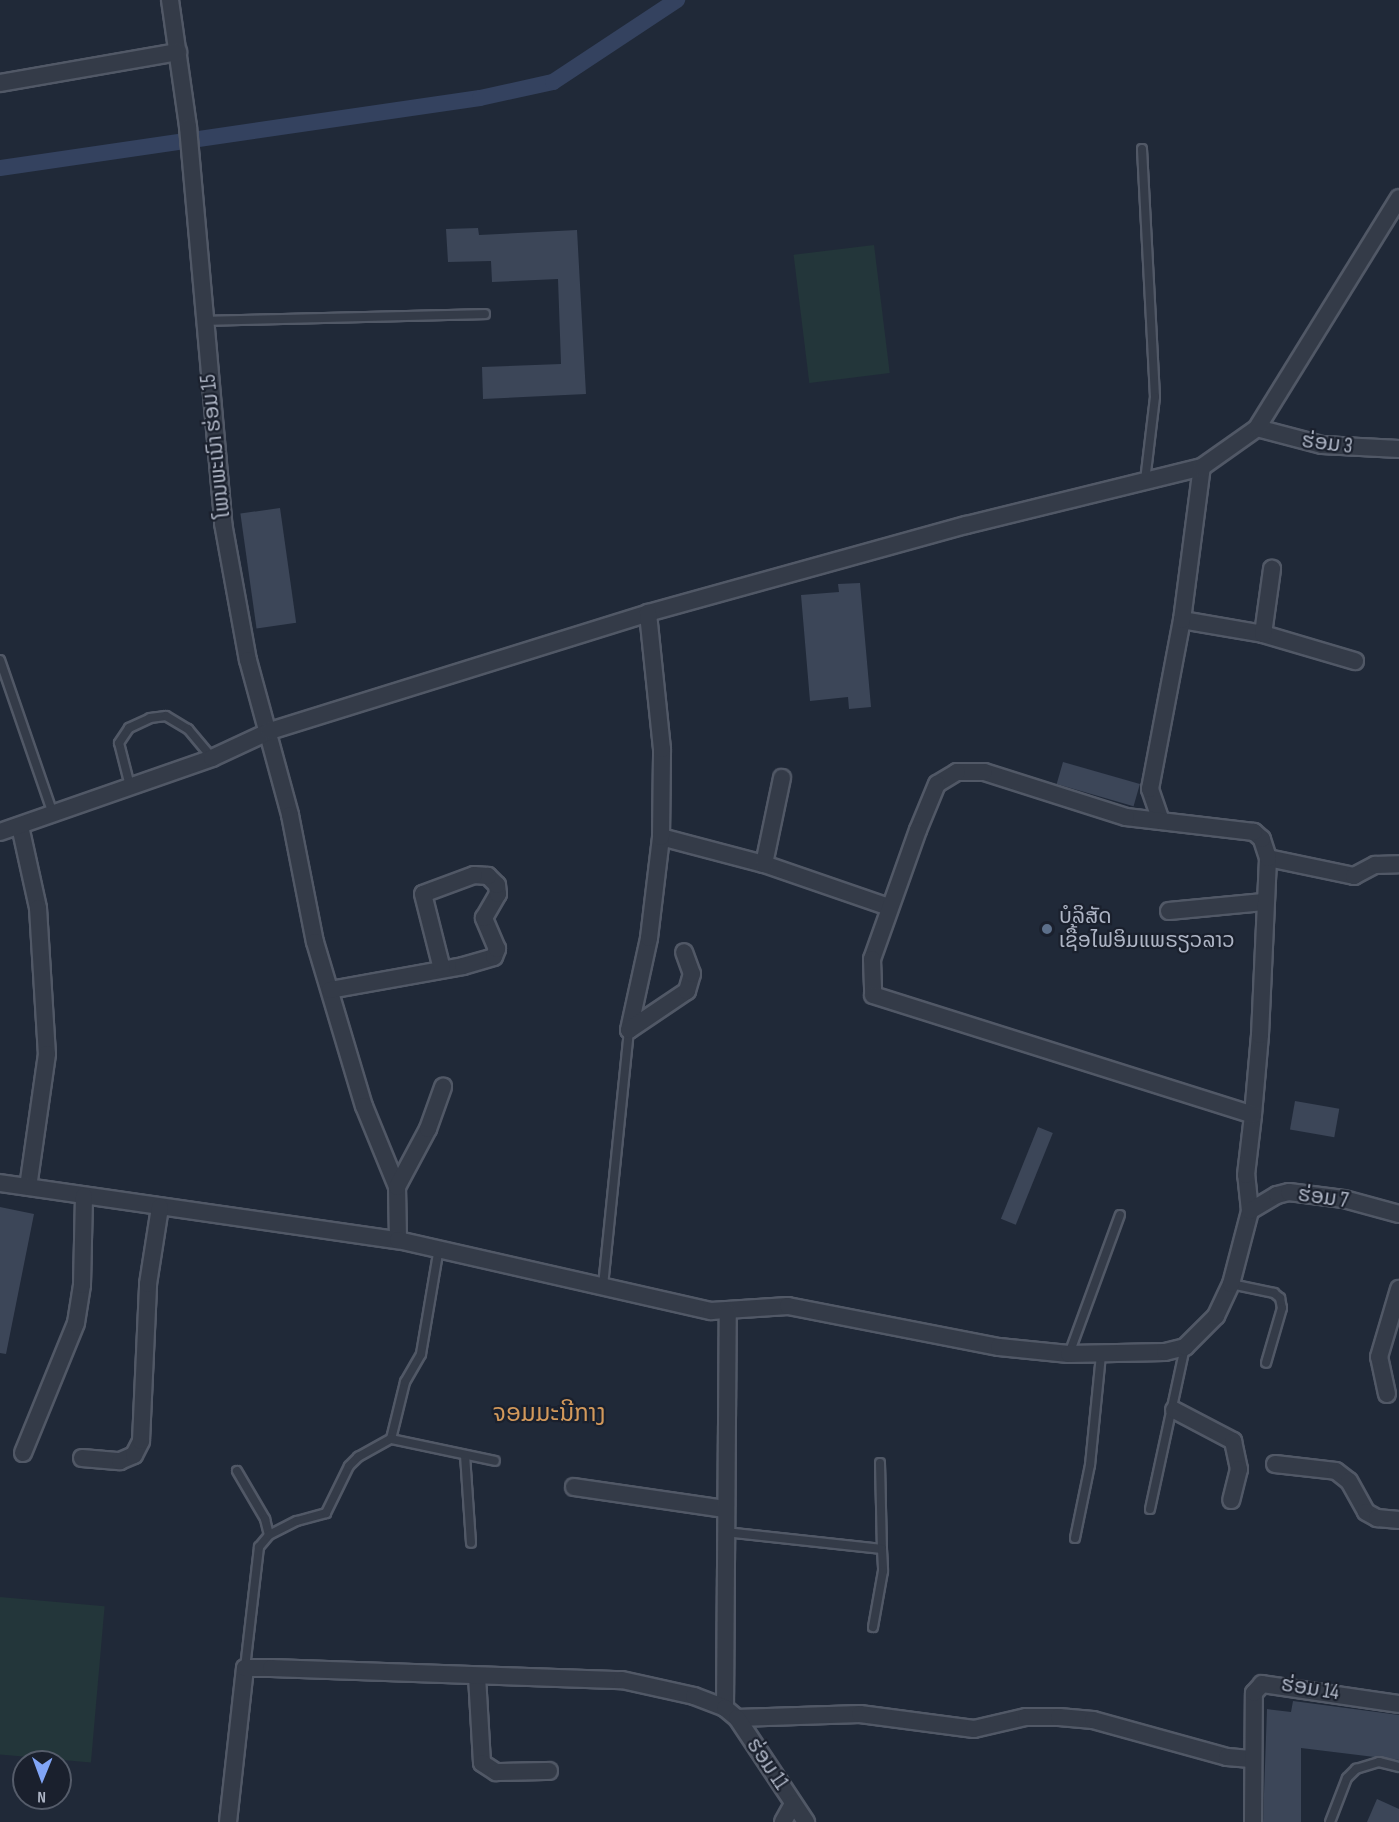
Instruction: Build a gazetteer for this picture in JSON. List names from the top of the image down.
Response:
{
  "streets": {
    "street": [
      "ຮ່ອມ 3",
      "ໂພນພະເນົາ ຮ່ອມ 15",
      "ຮ່ອມ 7",
      "ຮ່ອມ 14",
      "ຮ່ອມ 11"
    ]
  },
  "districts": ["ຈອມມະນີກາງ"],
  "places": ["ບໍລິສັດ ເຊື້ອໄຟອິມແພຣຽວລາວ"],
  "north": "bottom"
}
